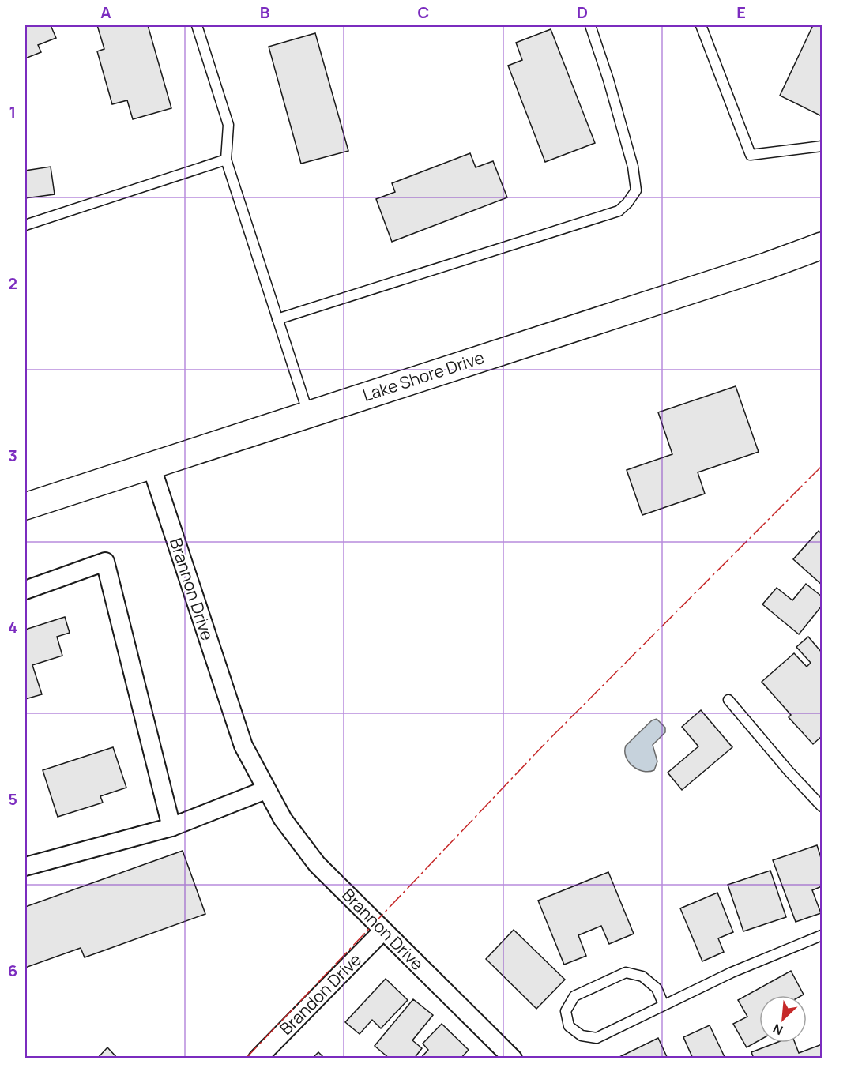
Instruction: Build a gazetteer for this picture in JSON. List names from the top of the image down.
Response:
{
  "streets": {
    "main road": ["Lake Shore Drive"],
    "street": ["Brannon Drive", "Brandon Drive"]
  },
  "crossings": [
    ["Lake Shore Drive", "Brannon Drive"],
    ["Brannon Drive", "Brandon Drive"]
  ],
  "north": "bottom left",
  "grid": {
    "columns": [
      "A",
      "B",
      "C",
      "D",
      "E"
    ],
    "rows": [
      "1",
      "2",
      "3",
      "4",
      "5",
      "6"
    ]
  }
}
